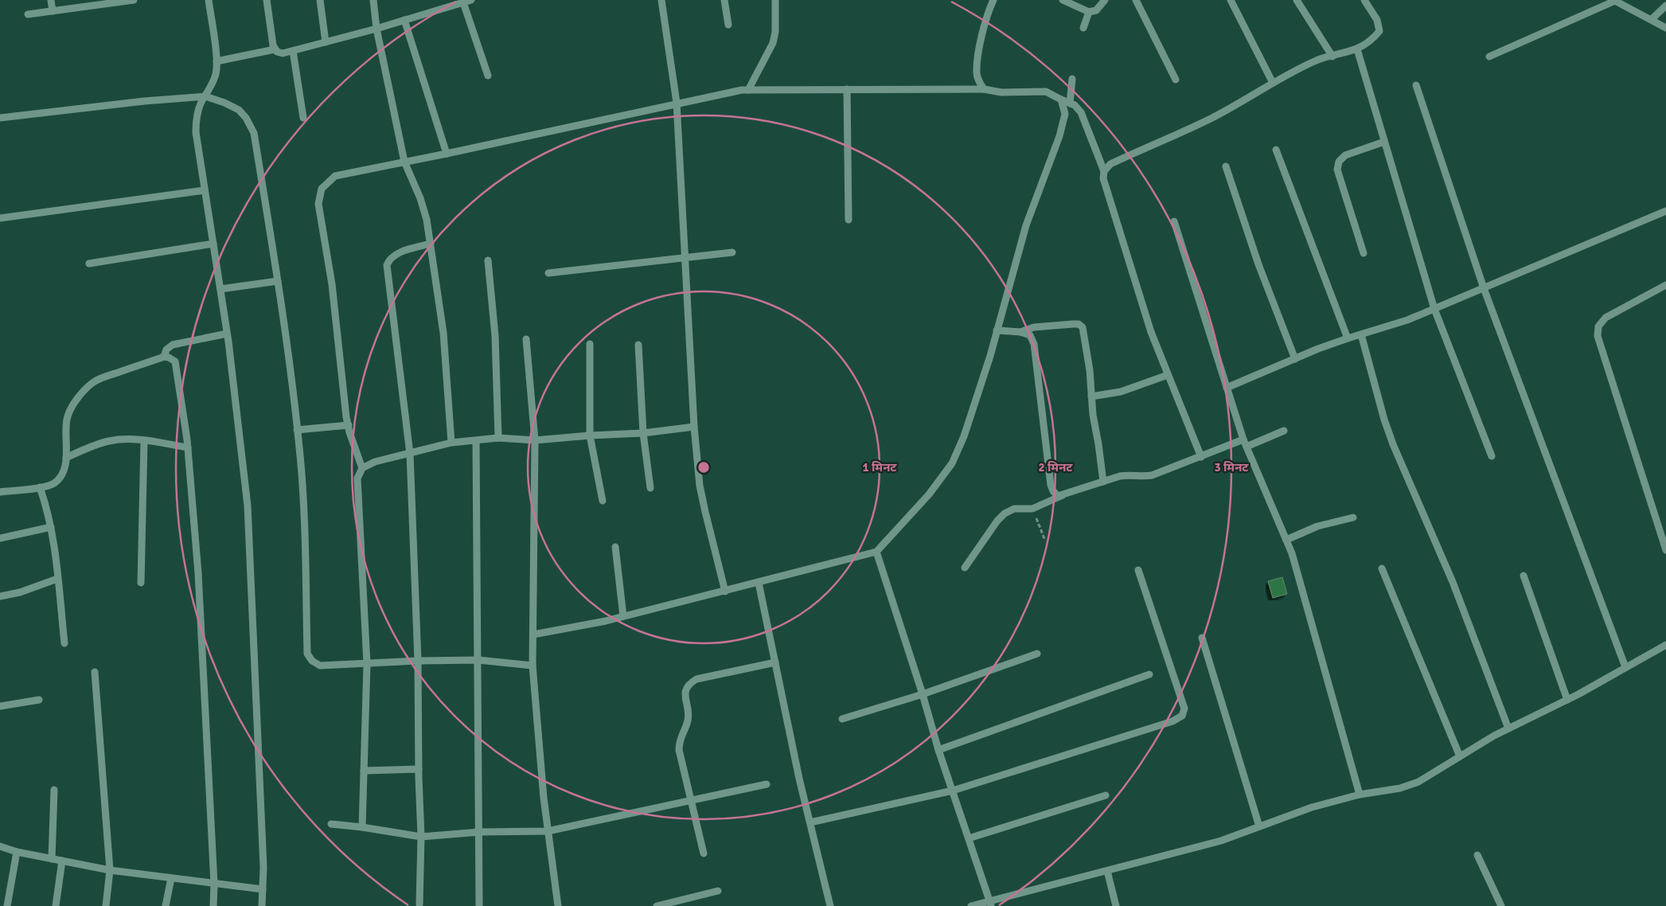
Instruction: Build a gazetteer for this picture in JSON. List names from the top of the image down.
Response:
{
  "rings": ["1 मिनट", "2 मिनट", "3 मिनट"]
}
